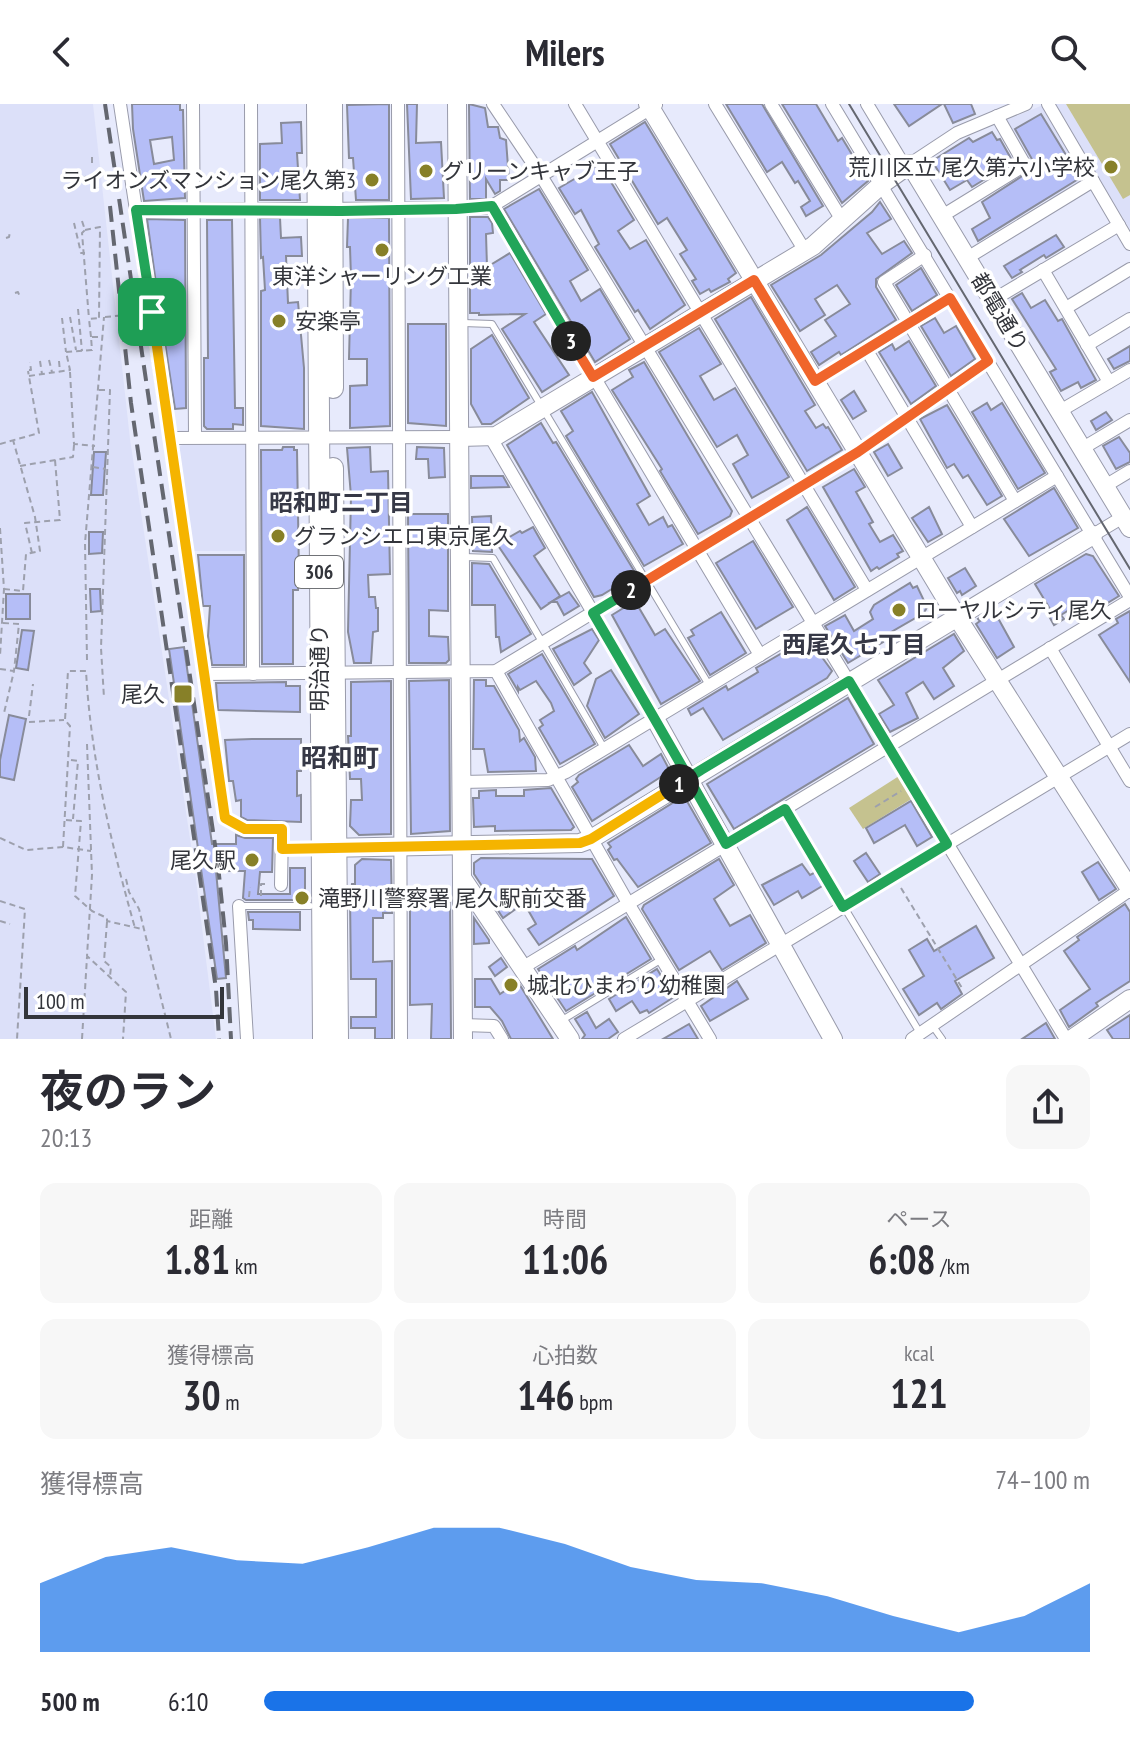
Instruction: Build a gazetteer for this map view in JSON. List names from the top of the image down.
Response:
{
  "streets": {
    "main road": ["306", "明治通り"],
    "street": ["都電通り"]
  },
  "districts": ["昭和町二丁目", "西尾久七丁目", "昭和町"],
  "places": {
    "other": [
      "荒川区立 尾久第六小学校",
      "グリーンキャブ王子",
      "ライオンズマンション尾久第3",
      "東洋シャーリング工業",
      "安楽亭",
      "グランシエロ東京尾久",
      "ローヤルシティ尾久",
      "尾久駅",
      "滝野川警察署 尾久駅前交番",
      "城北ひまわり幼稚園"
    ],
    "transit": ["尾久"]
  },
  "scale_bar": "100 m",
  "page": {
    "header": "Milers",
    "pins": ["3", "2", "1"],
    "scale": "100 m",
    "heading": ["夜のラン", "20:13"],
    "stats": [
      ["距離", "1.81 km"],
      ["時間", "11:06"],
      ["ペース", "6:08 /km"],
      ["獲得標高", "30 m"],
      ["心拍数", "146 bpm"],
      ["kcal", "121"]
    ],
    "chart": ["獲得標高", "74–100 m"],
    "list": [
      {
        "name": "500 m",
        "note": "6:10"
      }
    ]
  }
}
